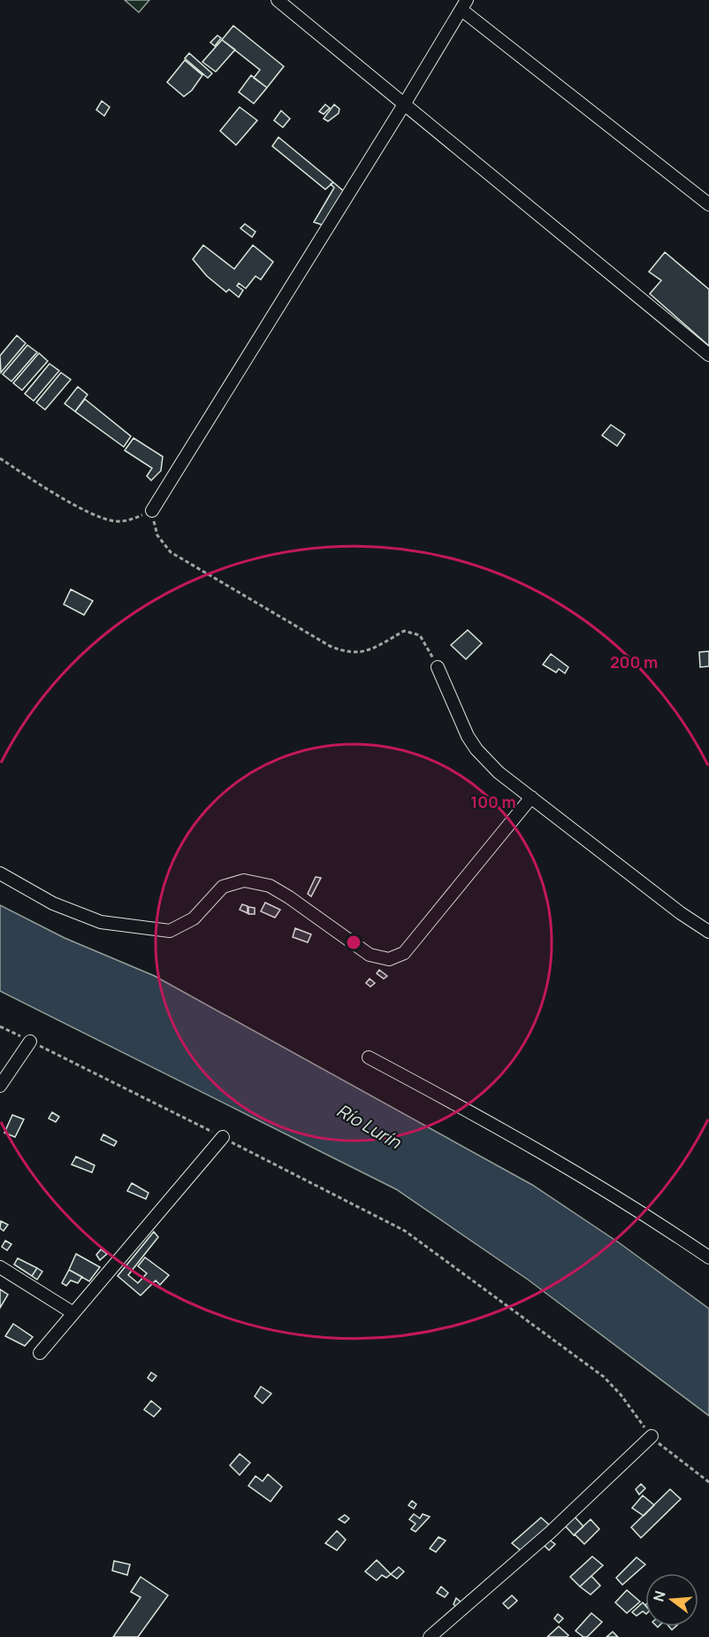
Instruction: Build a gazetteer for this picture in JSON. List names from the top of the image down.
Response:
{
  "water": ["Río Lurín"],
  "north": "left",
  "rings": ["200 m", "100 m"]
}
